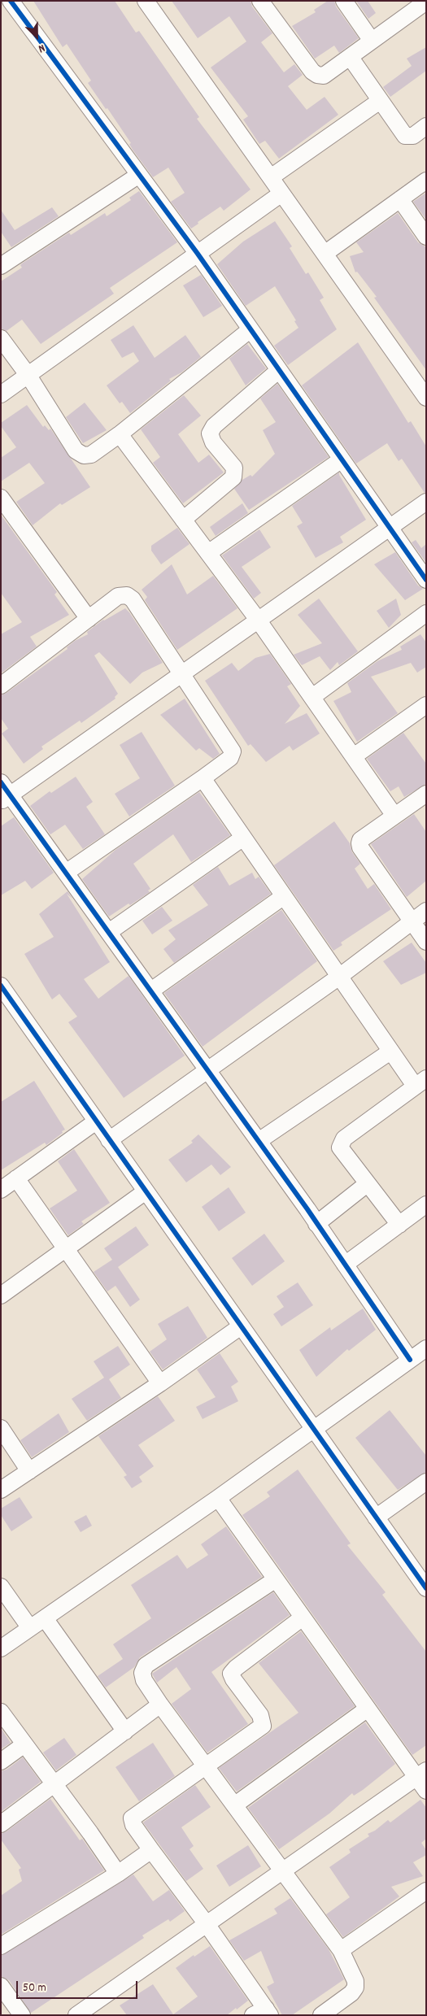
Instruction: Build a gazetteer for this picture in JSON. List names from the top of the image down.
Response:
{
  "scale_bar": "50 m",
  "north": "bottom right"
}
